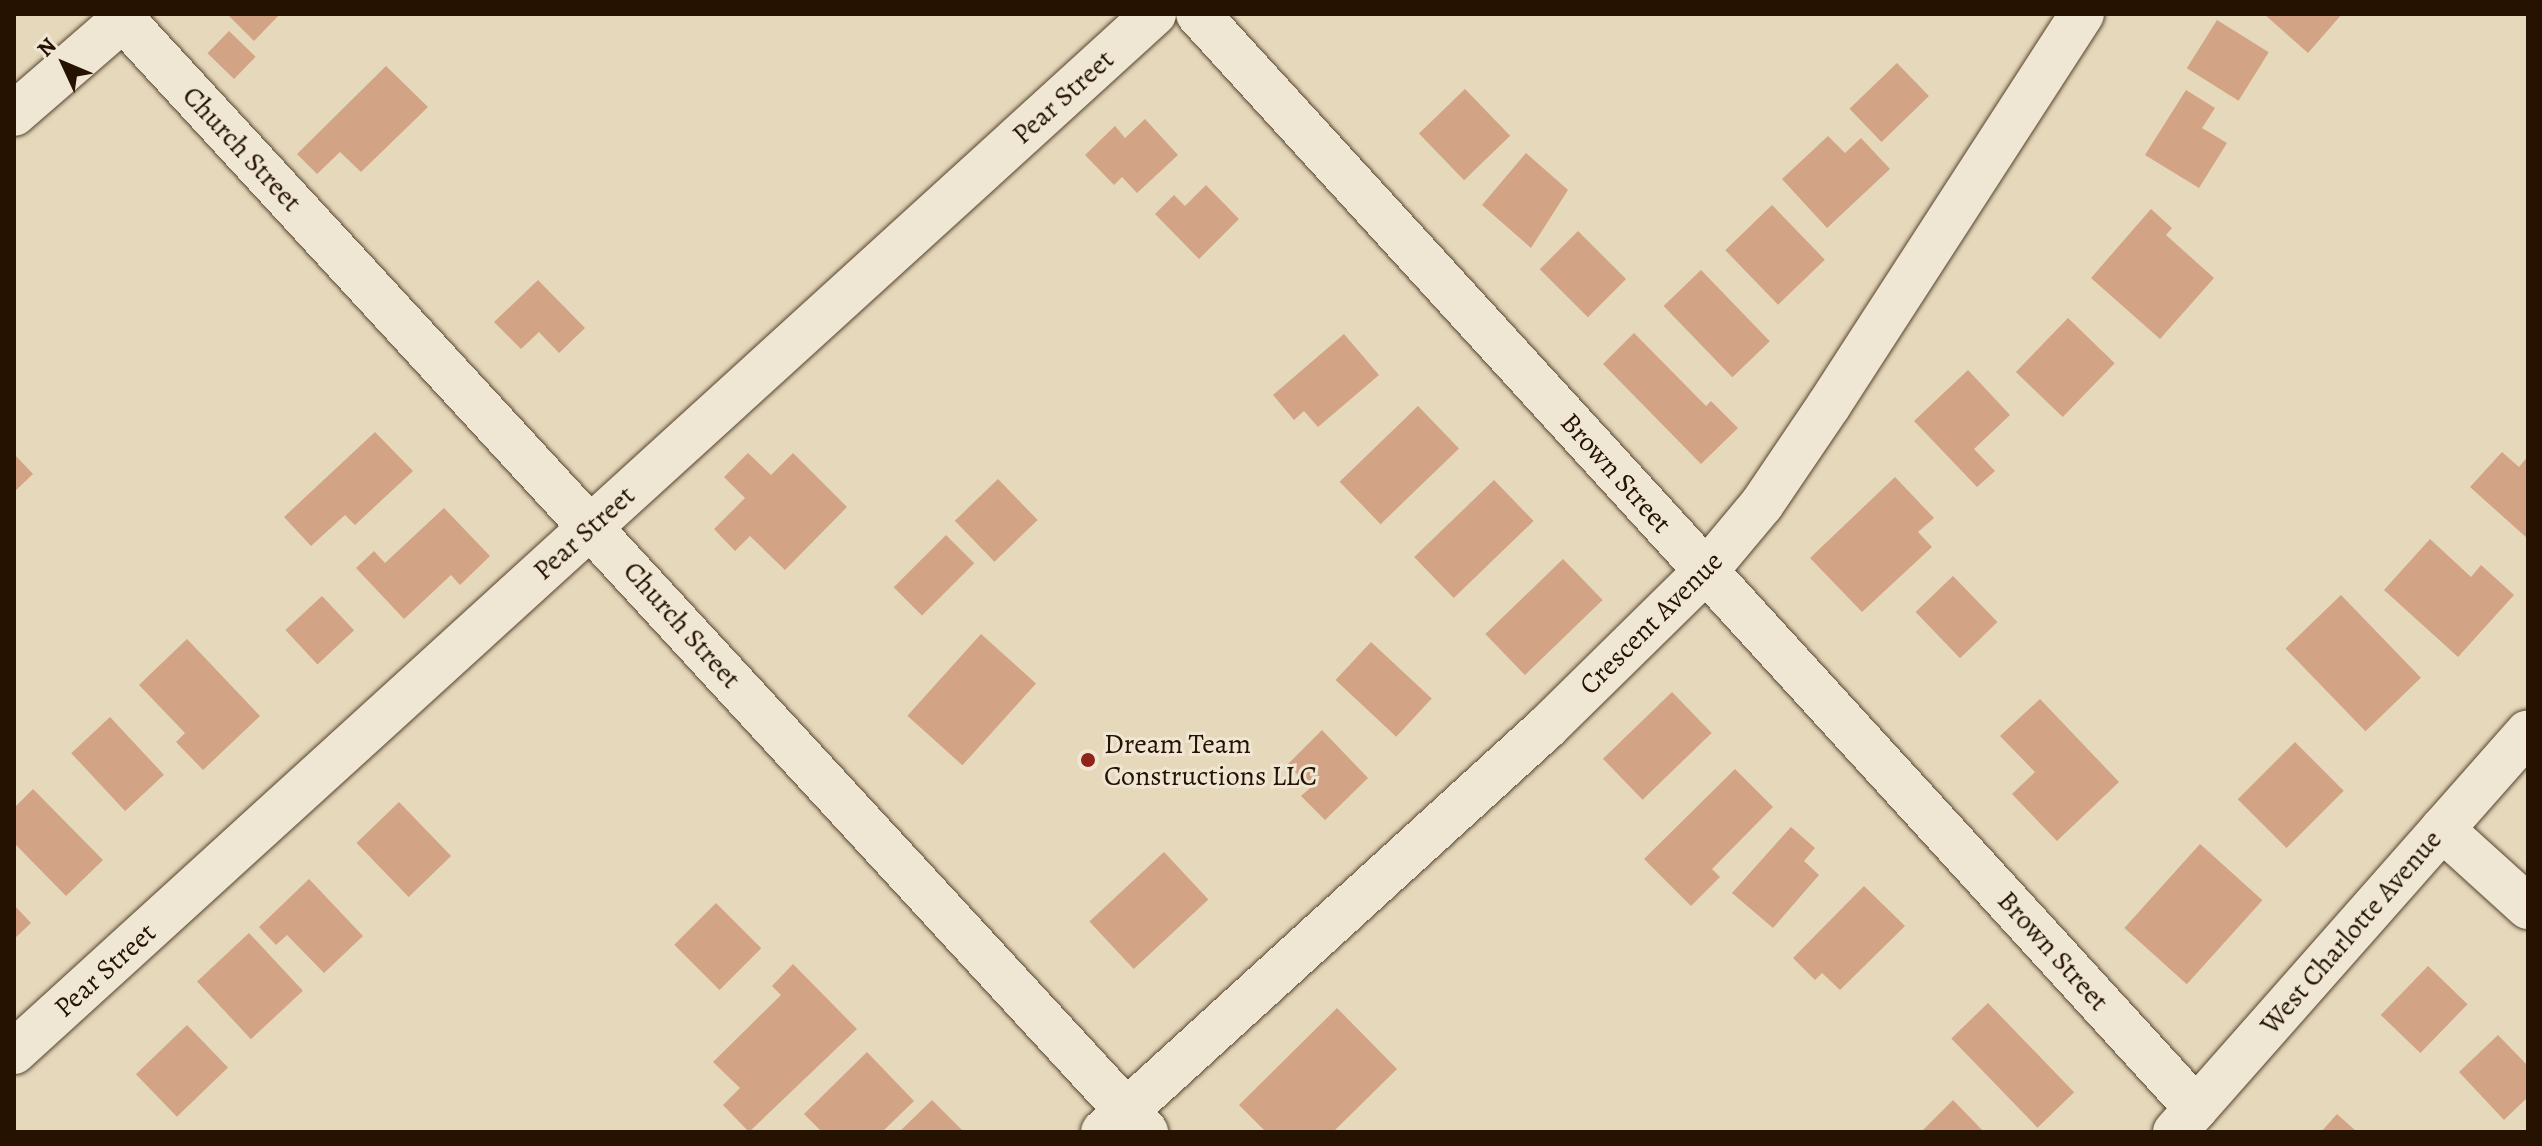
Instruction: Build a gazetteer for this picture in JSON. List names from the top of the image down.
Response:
{
  "streets": {
    "street": [
      "Pear Street",
      "Church Street",
      "Brown Street",
      "Crescent Avenue",
      "West Charlotte Avenue"
    ]
  },
  "crossings": [
    ["Pear Street", "Church Street"],
    ["Church Street", "Crescent Avenue"],
    ["Brown Street", "Crescent Avenue"],
    ["Brown Street", "West Charlotte Avenue"]
  ],
  "places": ["Dream Team Constructions LLC"],
  "north": "top left"
}
